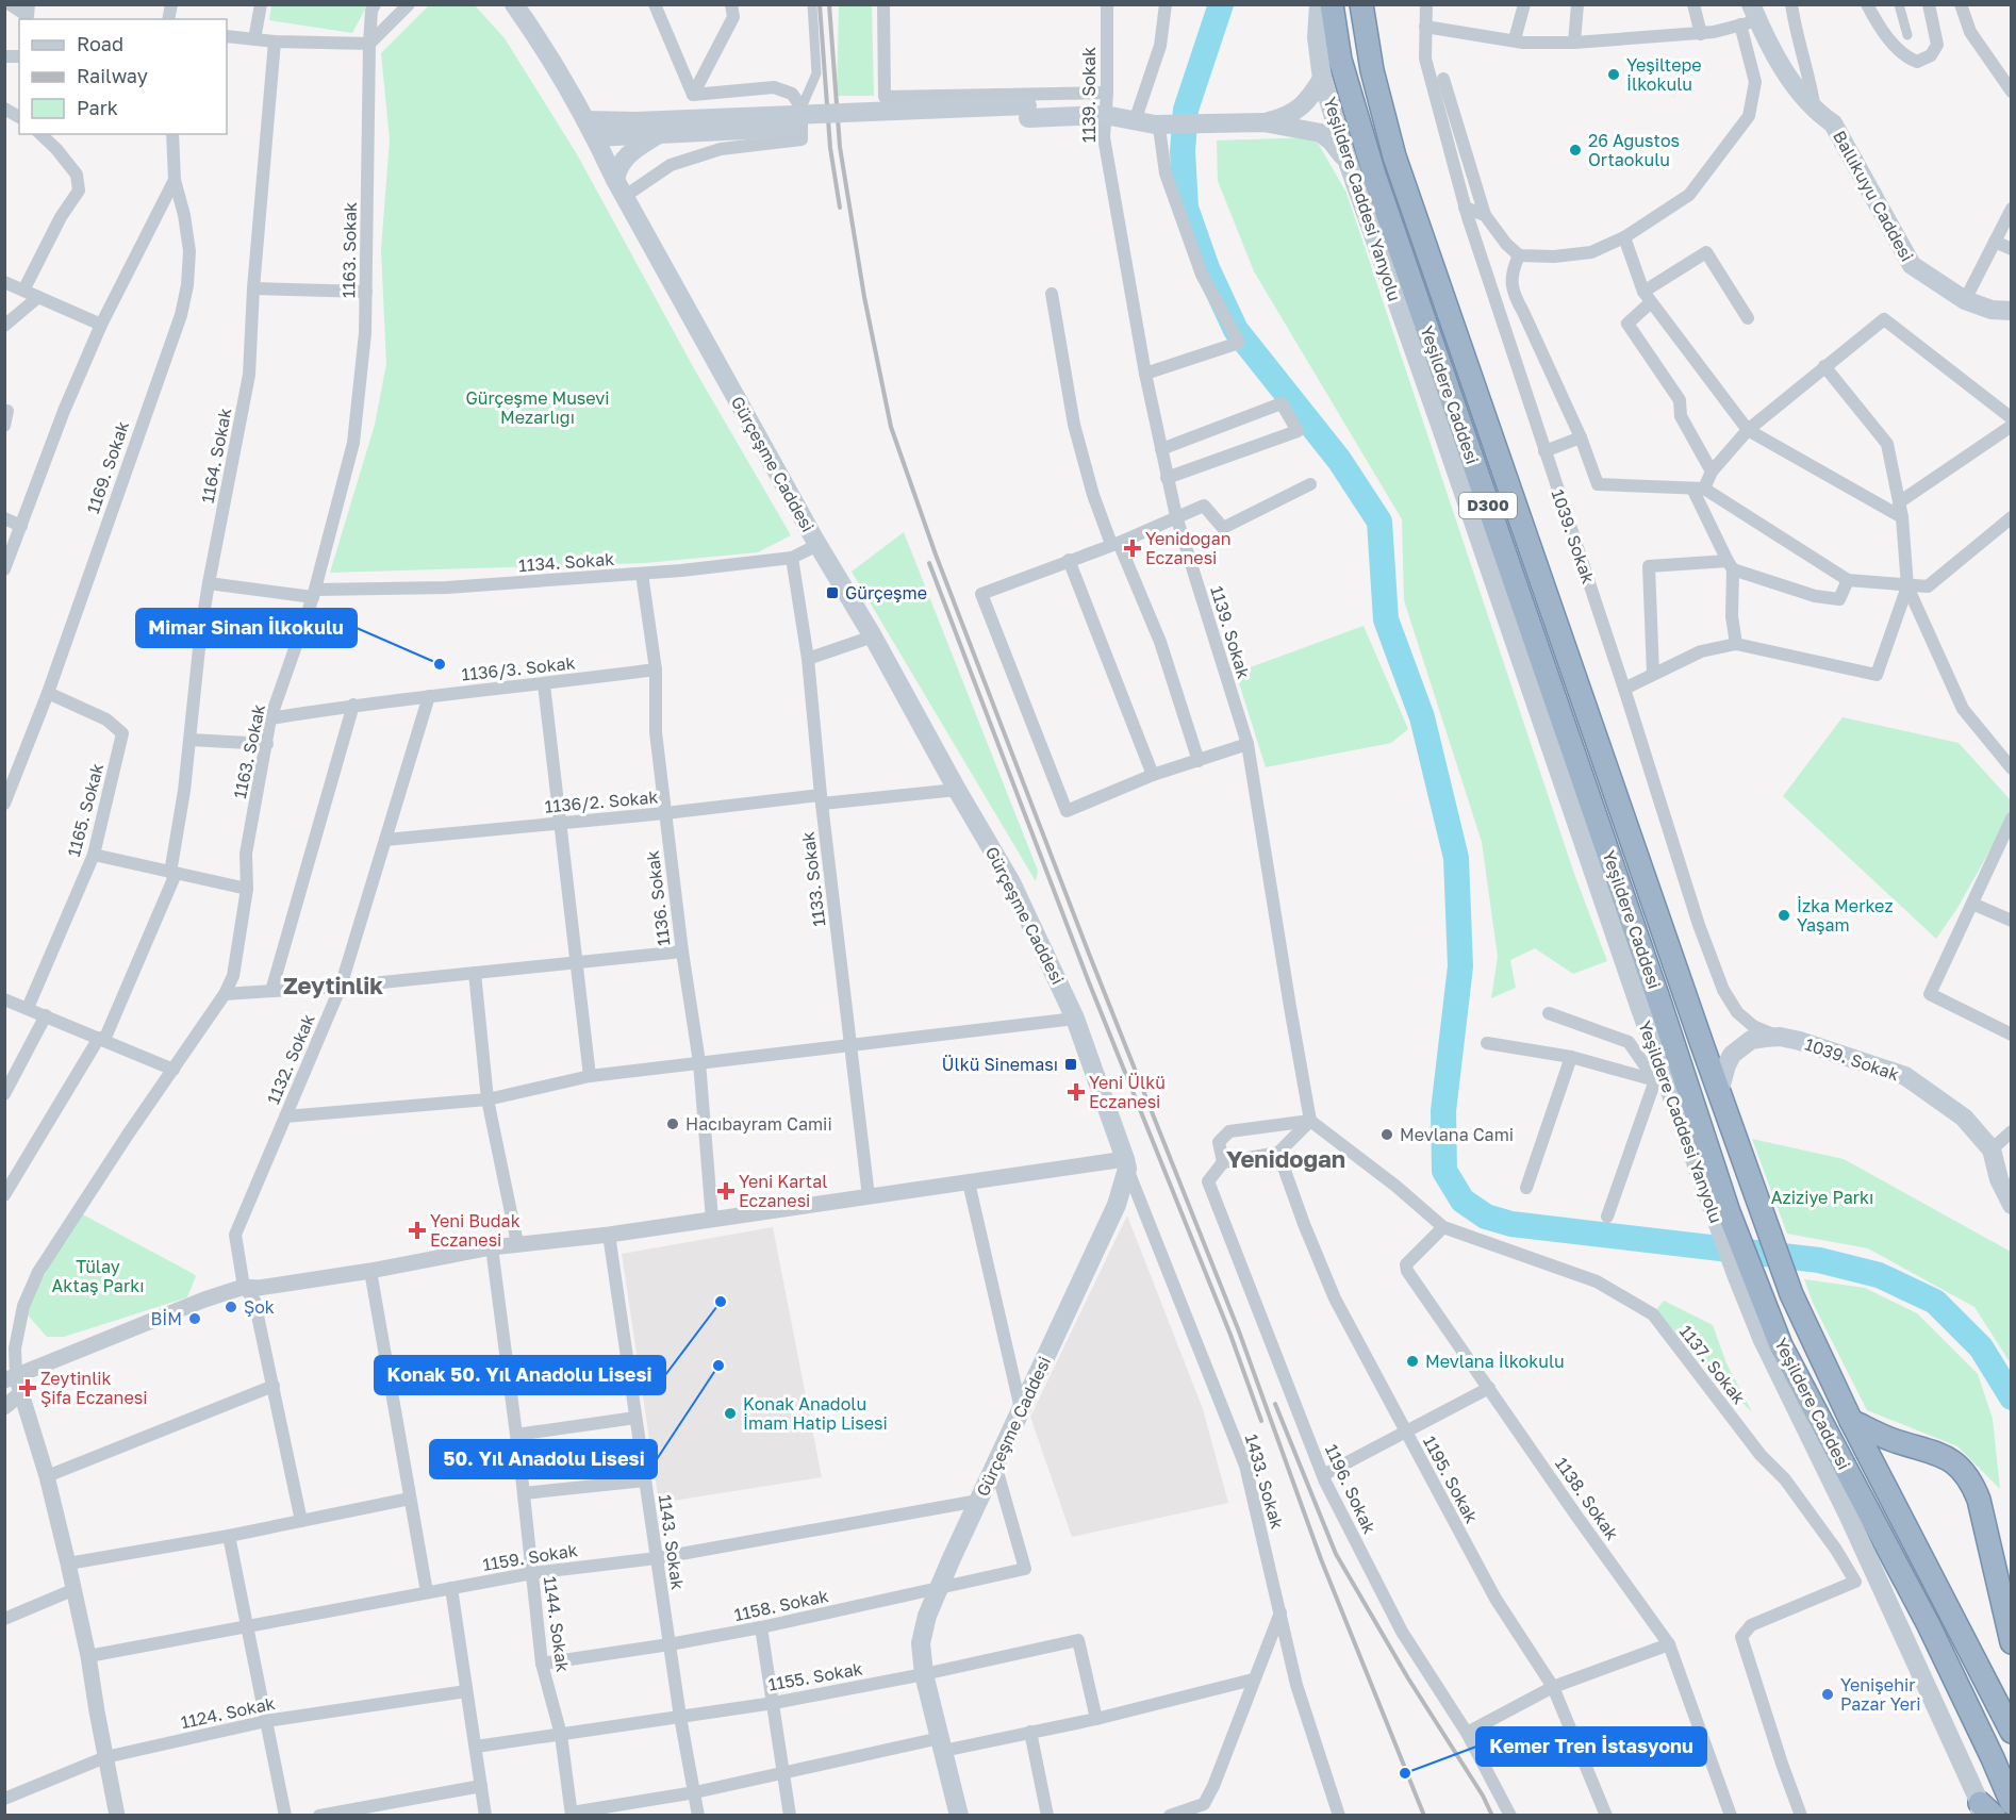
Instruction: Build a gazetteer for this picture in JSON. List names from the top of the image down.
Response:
{
  "streets": {
    "highway": ["Yeşildere Caddesi", "D300"],
    "main road": [
      "Ballıkuyu Caddesi",
      "Yeşildere Caddesi Yanyolu",
      "Gürçeşme Caddesi",
      "1039. Sokak"
    ],
    "street": [
      "1139. Sokak",
      "1163. Sokak",
      "1164. Sokak",
      "1169. Sokak",
      "1134. Sokak",
      "1136/3. Sokak",
      "1136/2. Sokak",
      "1165. Sokak",
      "1133. Sokak",
      "1136. Sokak",
      "1132. Sokak",
      "1137. Sokak",
      "1195. Sokak",
      "1433. Sokak",
      "1196. Sokak",
      "1138. Sokak",
      "1143. Sokak",
      "1159. Sokak",
      "1158. Sokak",
      "1144. Sokak",
      "1155. Sokak",
      "1124. Sokak"
    ]
  },
  "crossings": [
    ["1139. Sokak", "1137. Sokak"],
    ["Yeşildere Caddesi Yanyolu", "Yeşildere Caddesi"],
    ["1163. Sokak", "1134. Sokak"],
    ["1163. Sokak", "1136/3. Sokak"],
    ["1164. Sokak", "1134. Sokak"],
    ["Gürçeşme Caddesi", "1134. Sokak"],
    ["Gürçeşme Caddesi", "1136/2. Sokak"],
    ["Gürçeşme Caddesi", "1433. Sokak"],
    ["Gürçeşme Caddesi", "1159. Sokak"],
    ["Gürçeşme Caddesi", "1158. Sokak"],
    ["Gürçeşme Caddesi", "1155. Sokak"],
    ["1169. Sokak", "1165. Sokak"],
    ["1134. Sokak", "1133. Sokak"],
    ["1134. Sokak", "1136. Sokak"],
    ["1136/3. Sokak", "1136. Sokak"],
    ["1136/3. Sokak", "1132. Sokak"],
    ["1136/2. Sokak", "1133. Sokak"],
    ["1136/2. Sokak", "1136. Sokak"],
    ["1136/2. Sokak", "1132. Sokak"],
    ["1137. Sokak", "1138. Sokak"],
    ["1143. Sokak", "1159. Sokak"],
    ["1143. Sokak", "1158. Sokak"],
    ["1143. Sokak", "1155. Sokak"],
    ["1159. Sokak", "1144. Sokak"],
    ["1158. Sokak", "1144. Sokak"],
    ["1144. Sokak", "1155. Sokak"]
  ],
  "districts": ["Zeytinlik", "Yenidoğan"],
  "parks": ["Gürçeşme Musevi Mezarlığı", "Aziziye Parkı", "Tülay Aktaş Parkı"],
  "places": {
    "other": [
      "Yeşiltepe İlkokulu",
      "26 Ağustos Ortaokulu",
      "Mimar Sinan İlkokulu",
      "İzka Merkez Yaşam",
      "Hacıbayram Camii",
      "Mevlana Cami",
      "Konak 50. Yıl Anadolu Lisesi",
      "Şok",
      "BİM",
      "Mevlana İlkokulu",
      "50. Yıl Anadolu Lisesi",
      "Konak Anadolu İmam Hatip Lisesi",
      "Yenişehir Pazar Yeri",
      "Kemer Tren İstasyonu"
    ],
    "health": [
      "Yenidoğan Eczanesi",
      "Yeni Ülkü Eczanesi",
      "Yeni Kartal Eczanesi",
      "Yeni Budak Eczanesi",
      "Zeytinlik Şifa Eczanesi"
    ],
    "transit": ["Gürçeşme", "Ülkü Sineması"]
  },
  "legend": ["Road", "Railway", "Park"]
}
